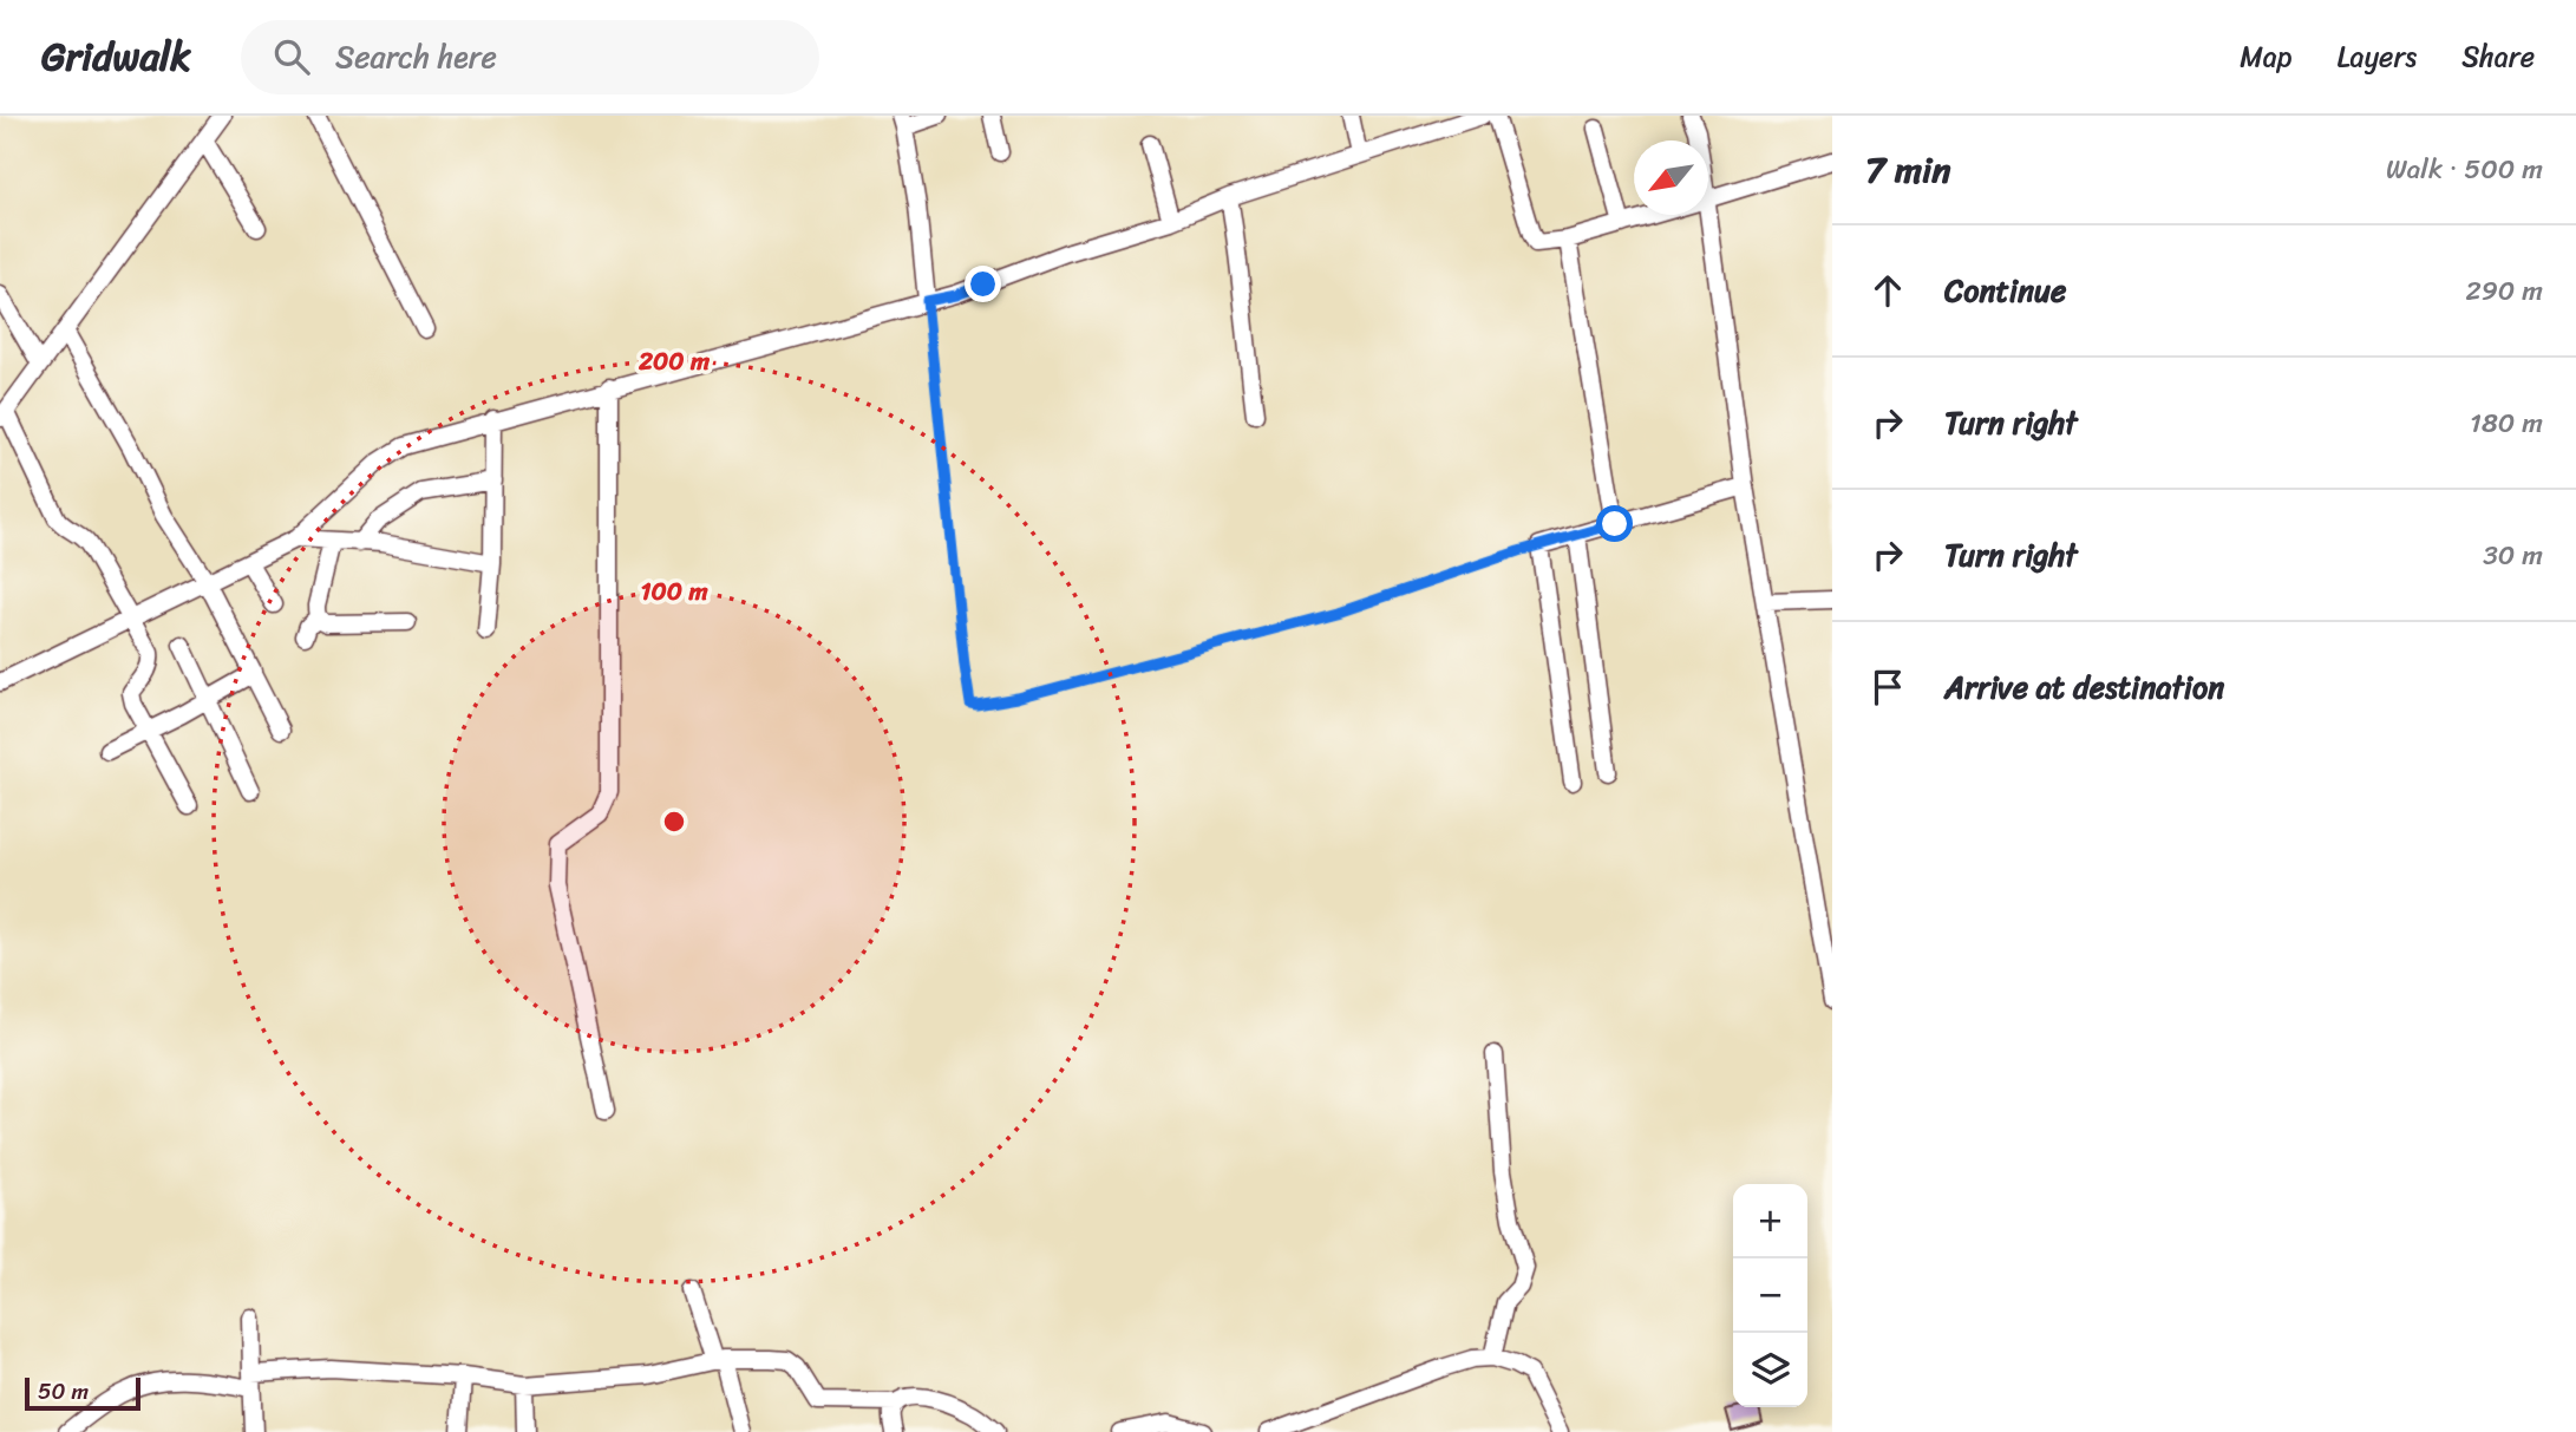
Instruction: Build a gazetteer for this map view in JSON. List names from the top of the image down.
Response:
{
  "scale_bar": "50 m",
  "north": "bottom left",
  "page": {
    "header": "Gridwalk",
    "search": "Search here",
    "nav": ["Map", "Layers", "Share"],
    "heading": ["7 min", "Walk · 500 m"],
    "list": [
      ["Continue", "290 m"],
      ["Turn right", "180 m"],
      ["Turn right", "30 m"],
      "Arrive at destination"
    ],
    "map_buttons": ["+", "−"],
    "scale": "50 m"
  },
  "rings": ["200 m", "100 m"]
}
